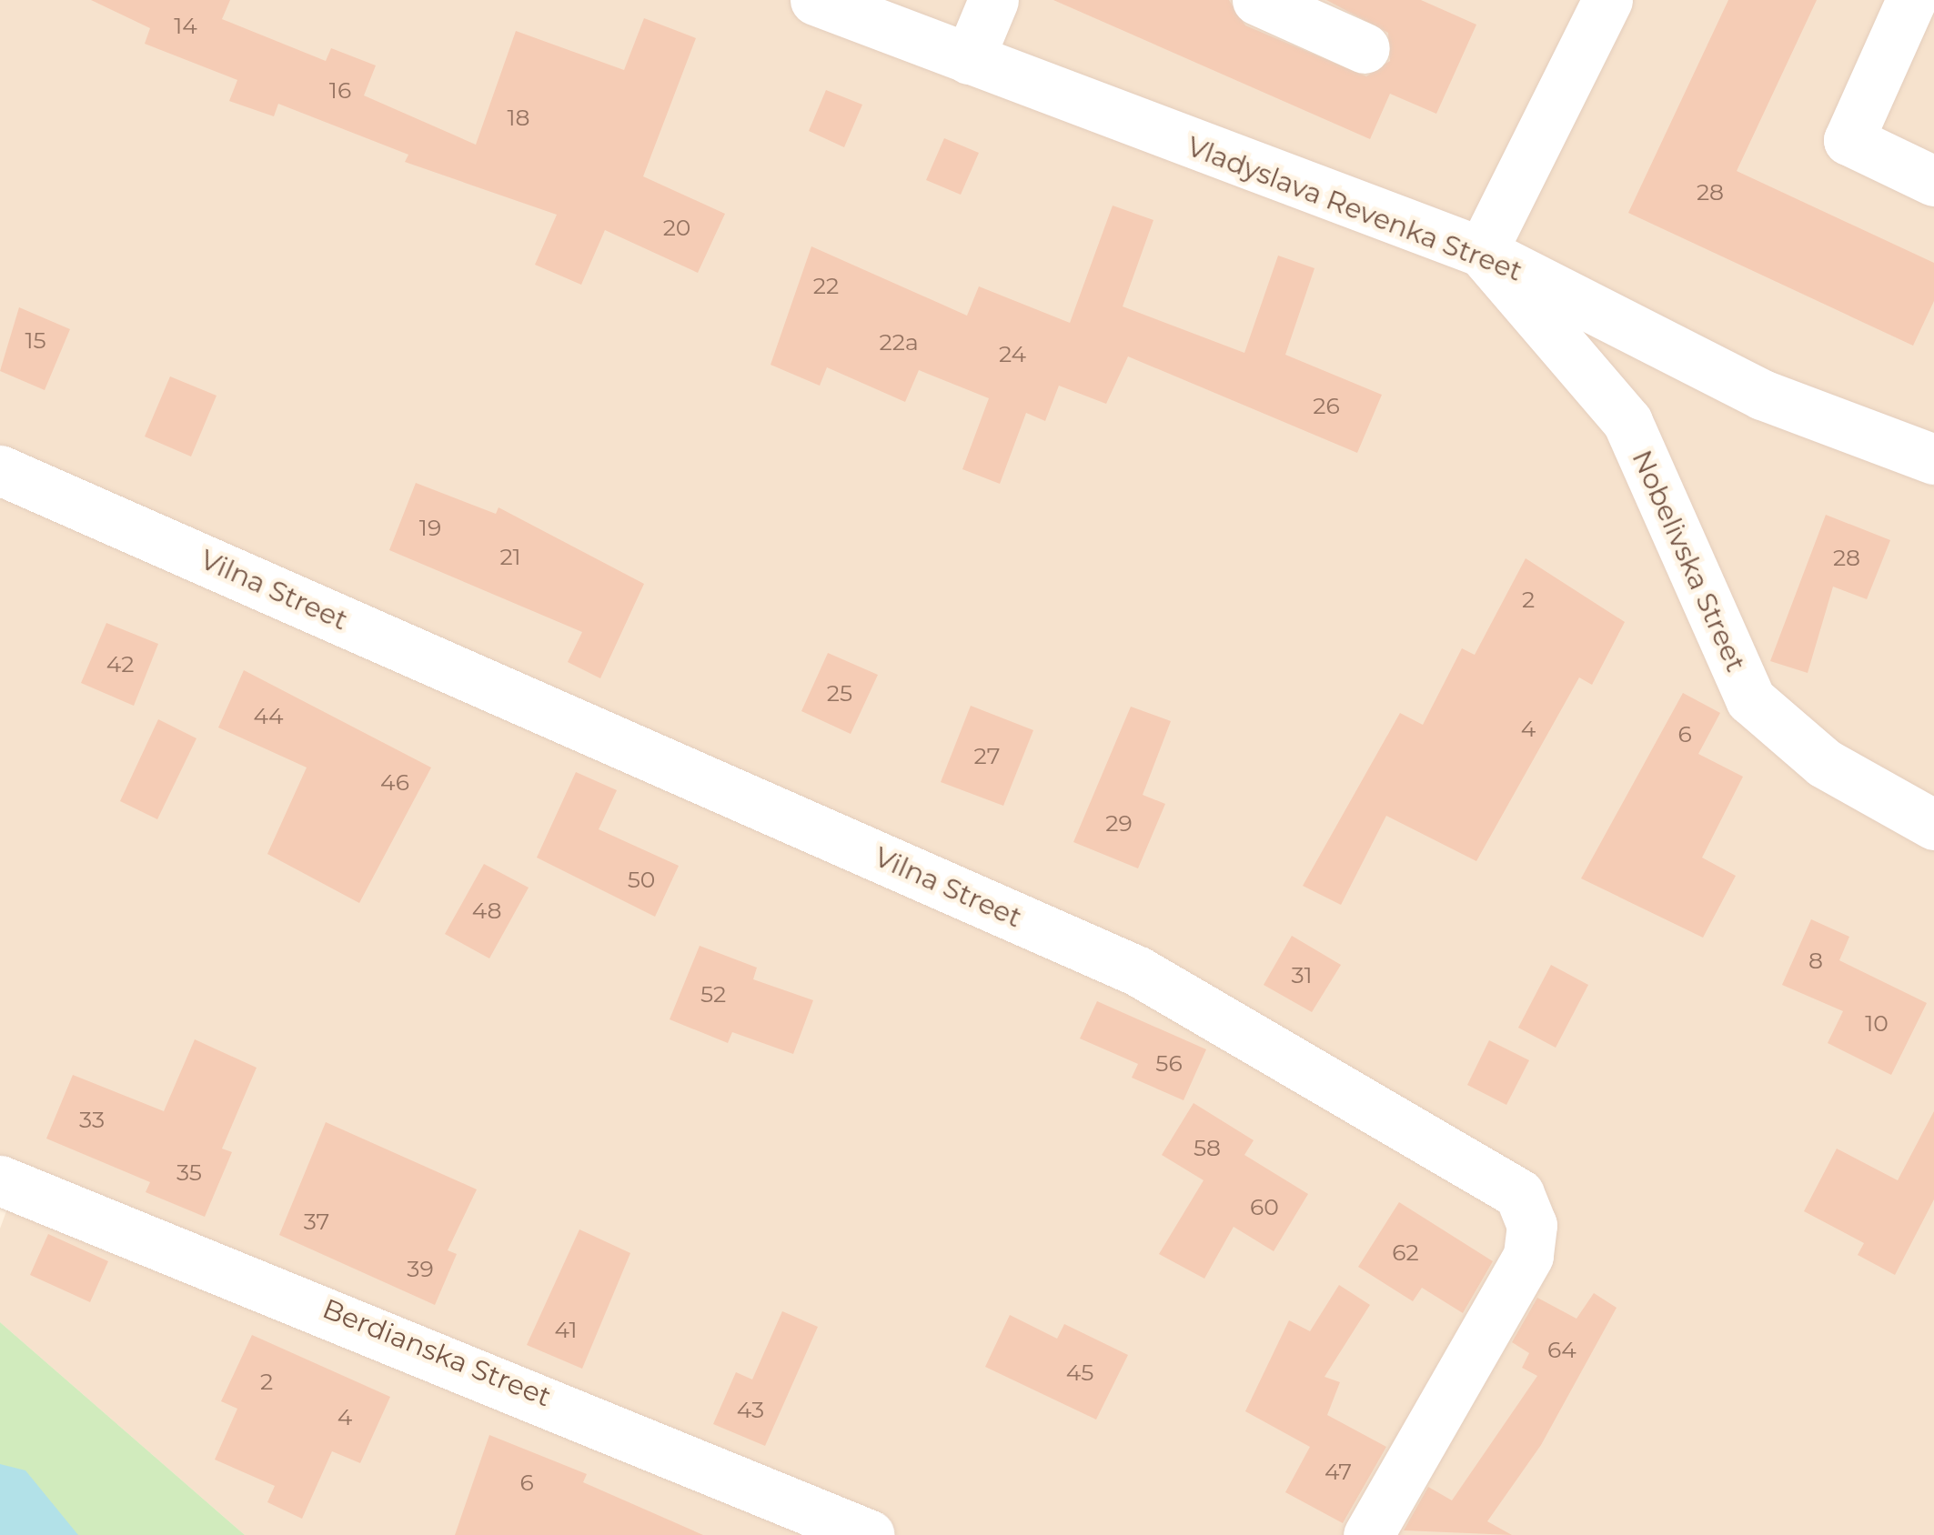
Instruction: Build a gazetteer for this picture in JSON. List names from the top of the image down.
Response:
{
  "streets": {
    "street": [
      "Vladyslava Revenka Street",
      "Nobelivska Street",
      "Vilna Street",
      "Berdianska Street"
    ]
  },
  "crossings": [
    ["Vladyslava Revenka Street", "Nobelivska Street"]
  ],
  "house_numbers": [
    "14",
    "16",
    "18",
    "28",
    "20",
    "22",
    "15",
    "22а",
    "24",
    "26",
    "19",
    "21",
    "28",
    "2",
    "42",
    "25",
    "44",
    "4",
    "6",
    "27",
    "46",
    "29",
    "50",
    "48",
    "8",
    "31",
    "52",
    "10",
    "56",
    "33",
    "58",
    "35",
    "60",
    "37",
    "62",
    "39",
    "41",
    "64",
    "45",
    "2",
    "43",
    "4",
    "47",
    "6"
  ]
}
